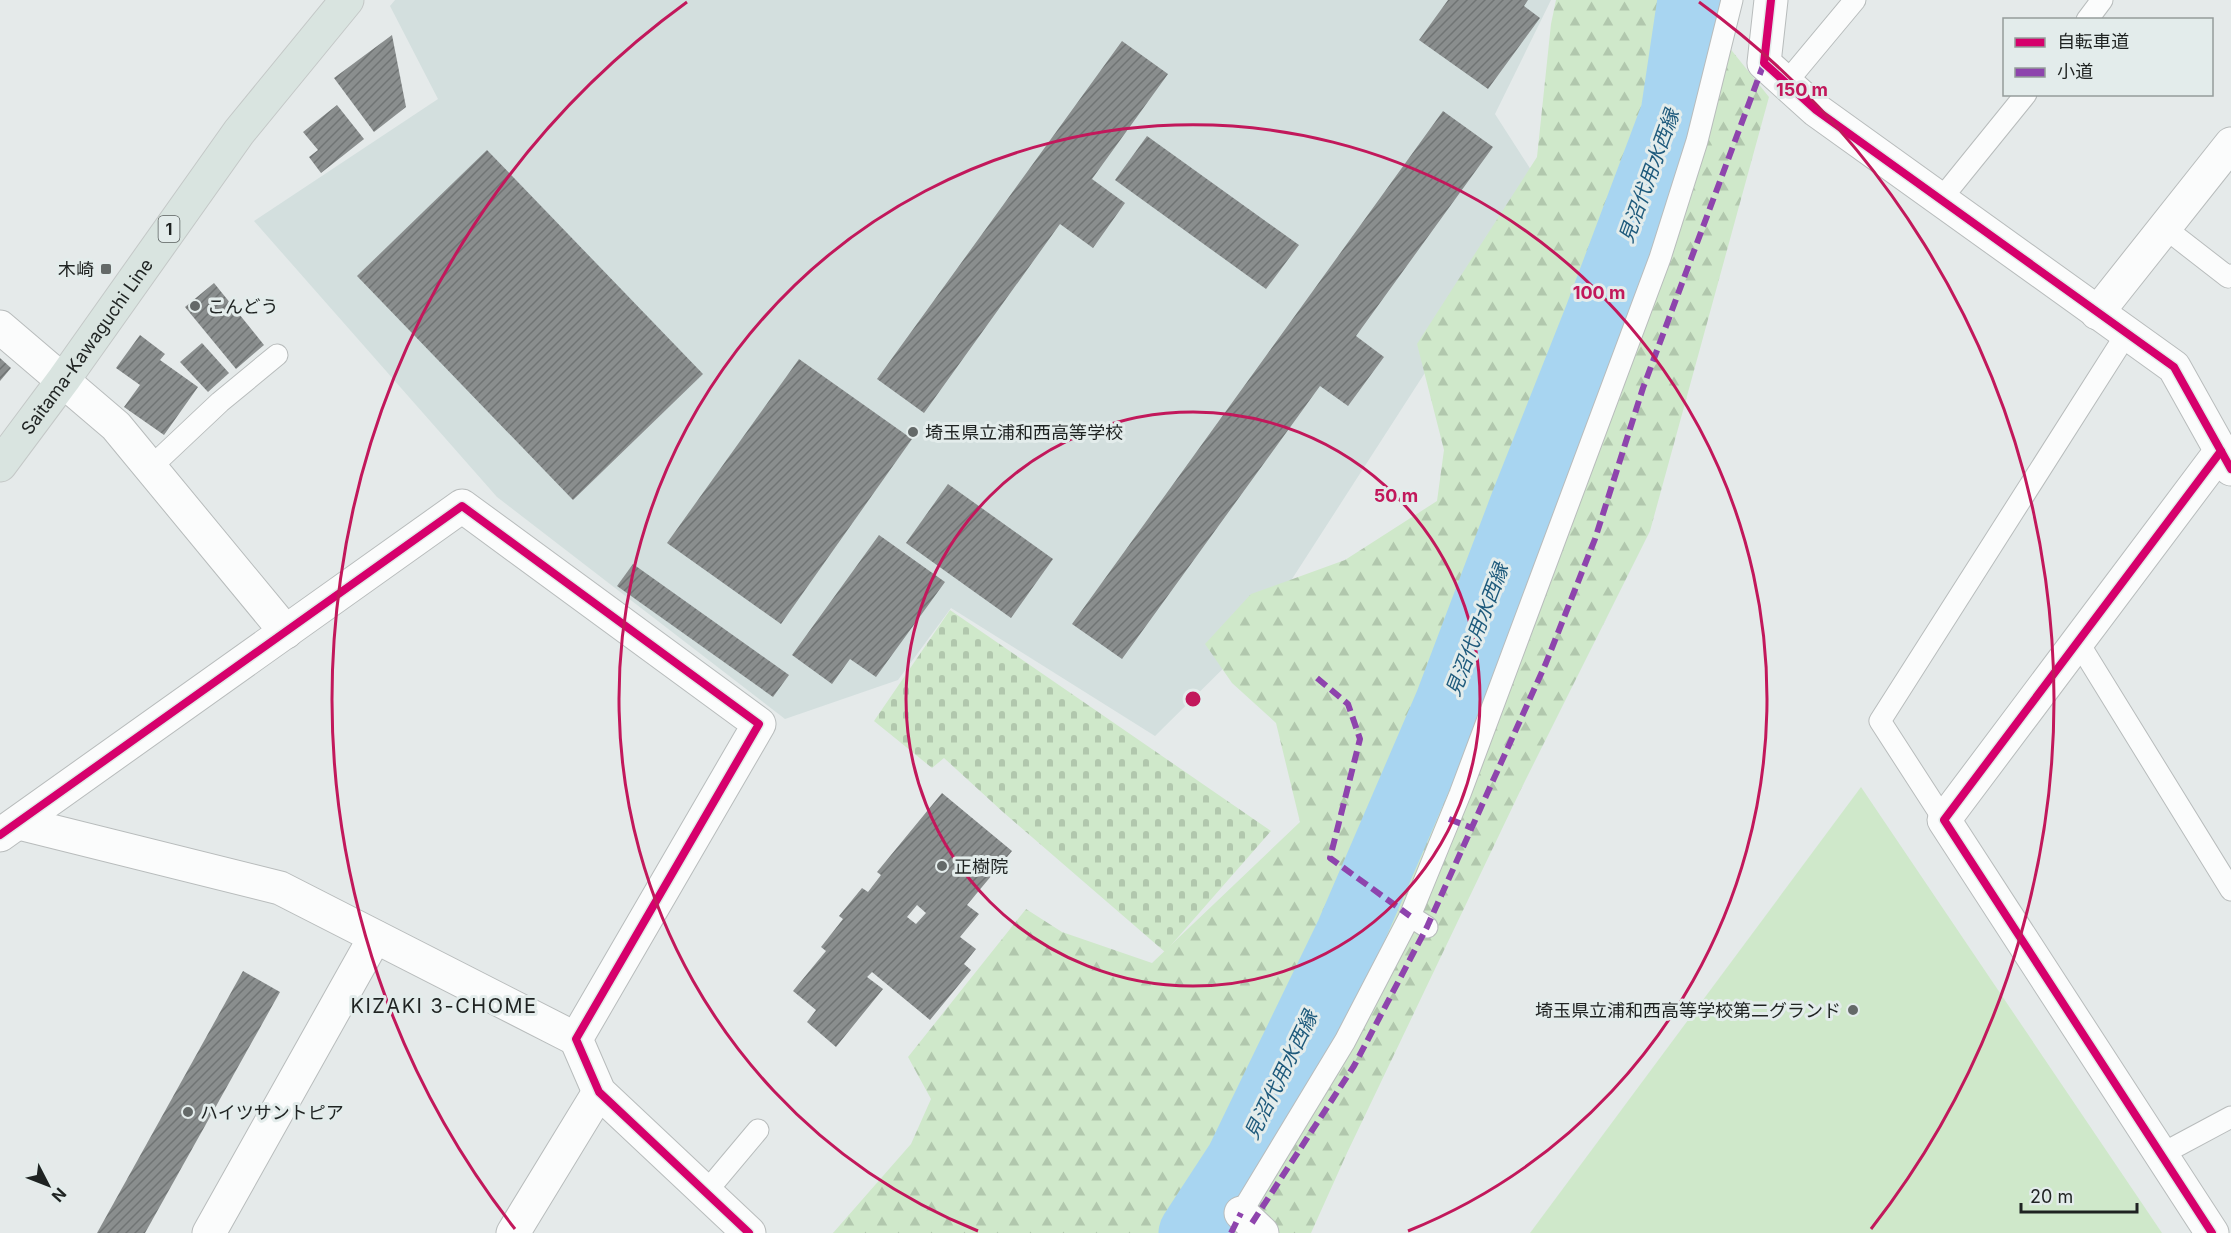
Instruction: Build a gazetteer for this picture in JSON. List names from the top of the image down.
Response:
{
  "streets": {
    "main road": ["1", "Saitama-Kawaguchi Line"]
  },
  "districts": ["KIZAKI 3-CHOME"],
  "water": ["見沼代用水西縁"],
  "places": {
    "transit": ["木崎"],
    "other": [
      "こんどう",
      "埼玉県立浦和西高等学校",
      "正樹院",
      "埼玉県立浦和西高等学校第二グランド",
      "ハイツサントピア"
    ]
  },
  "legend": ["自転車道", "小道"],
  "scale_bar": "20 m",
  "north": "bottom right",
  "rings": ["150 m", "100 m", "50 m"]
}
